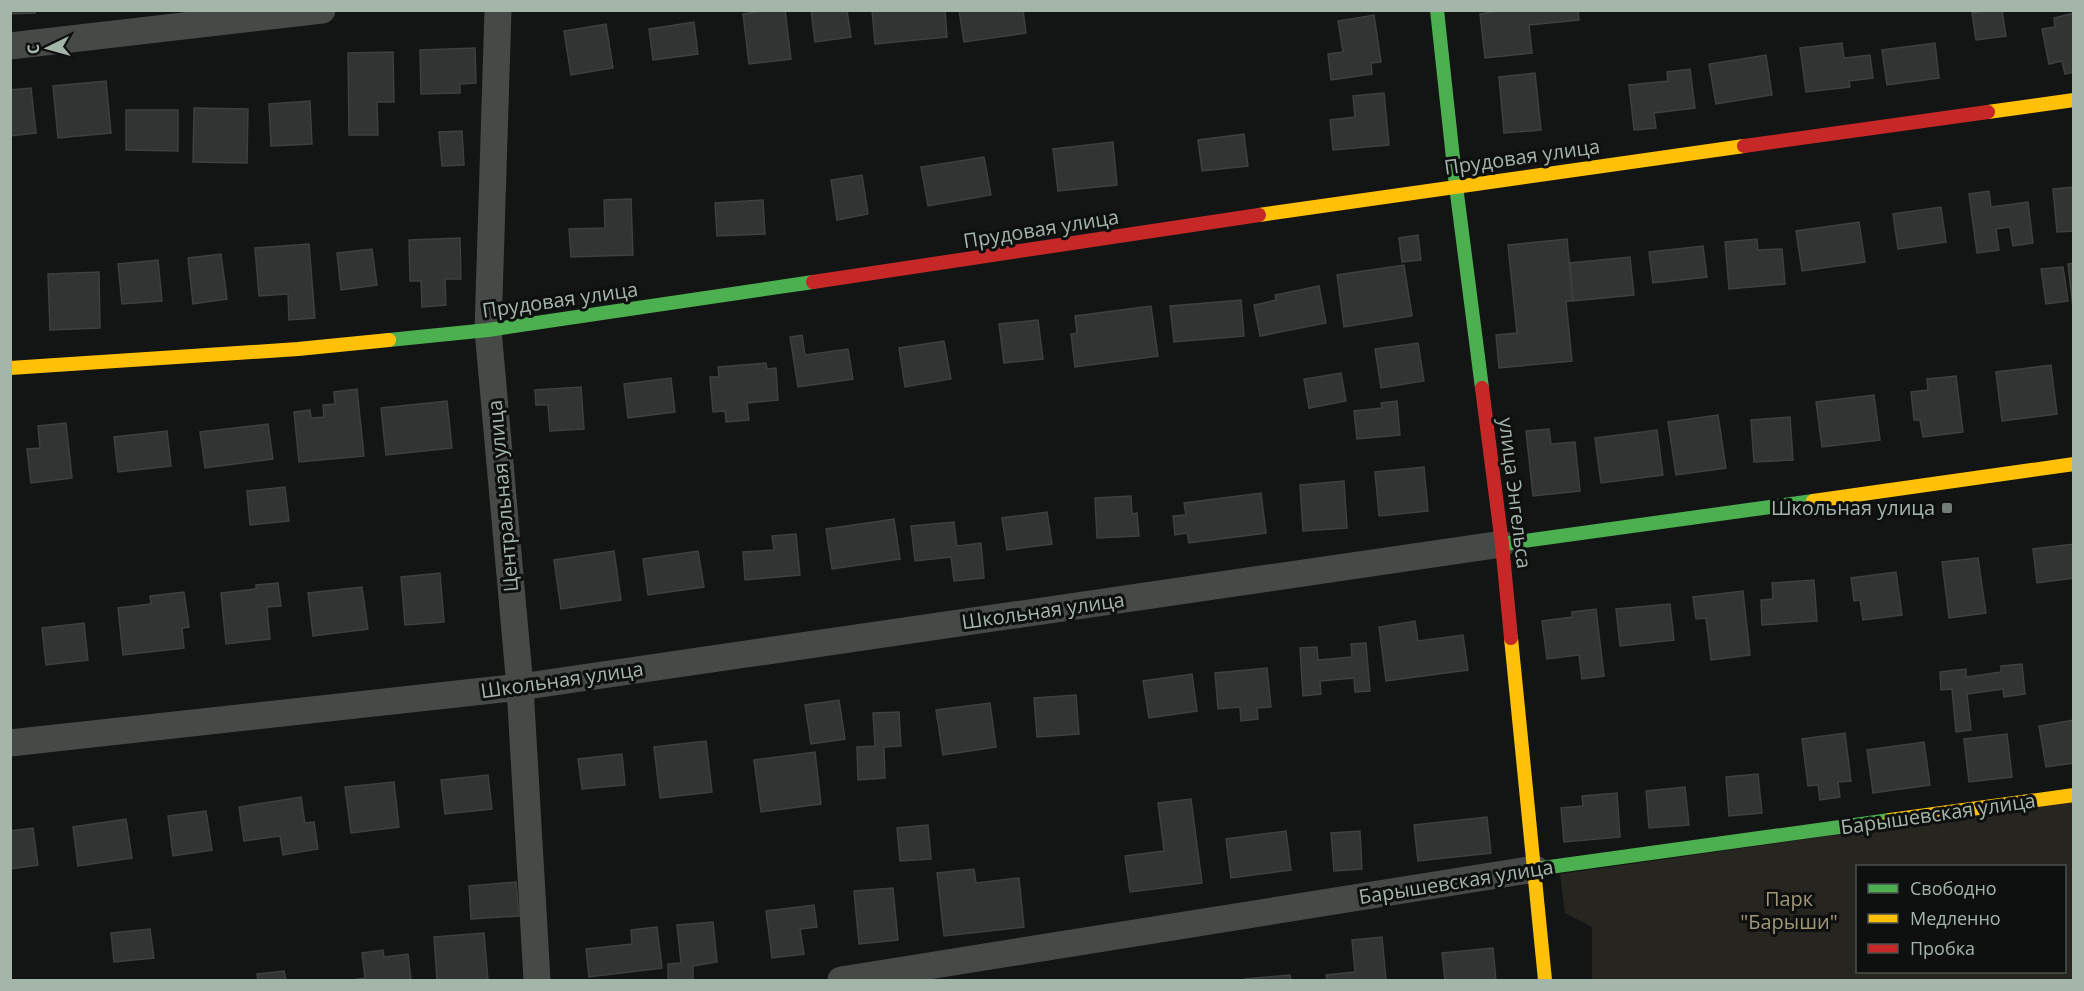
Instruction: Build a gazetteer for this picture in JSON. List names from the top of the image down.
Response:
{
  "streets": {
    "street": [
      "Прудовая улица",
      "улица Энгельса",
      "Центральная улица",
      "Школьная улица",
      "Барышевская улица"
    ]
  },
  "crossings": [
    ["Прудовая улица", "улица Энгельса"],
    ["Прудовая улица", "Центральная улица"],
    ["улица Энгельса", "Школьная улица"],
    ["улица Энгельса", "Барышевская улица"],
    ["Центральная улица", "Школьная улица"]
  ],
  "parks": ["Парк \"Барыши\""],
  "places": {
    "transit": ["Школьная улица"]
  },
  "legend": ["Свободно", "Медленно", "Пробка"],
  "north": "left"
}
